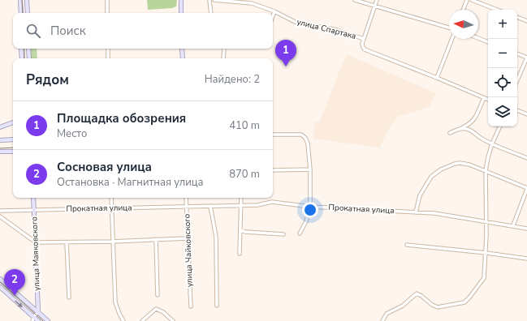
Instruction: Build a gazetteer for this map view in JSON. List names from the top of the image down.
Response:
{
  "streets": {
    "main road": ["улица Маяковского"],
    "street": ["улица Спартака", "Прокатная улица", "улица Чайковского"]
  },
  "crossings": [
    ["Прокатная улица", "улица Чайковского"],
    ["Прокатная улица", "улица Маяковского"]
  ],
  "north": "left",
  "page": {
    "map_buttons": ["+", "−"],
    "search": "Поиск",
    "pins": ["1", "2"],
    "heading": ["Рядом", "Найдено: 2"],
    "list": [
      {
        "mark": "1",
        "name": "Площадка обозрения",
        "note": "Место",
        "value": "410 m"
      },
      {
        "mark": "2",
        "name": "Сосновая улица",
        "note": "Остановка · Магнитная улица",
        "value": "870 m"
      }
    ]
  }
}
